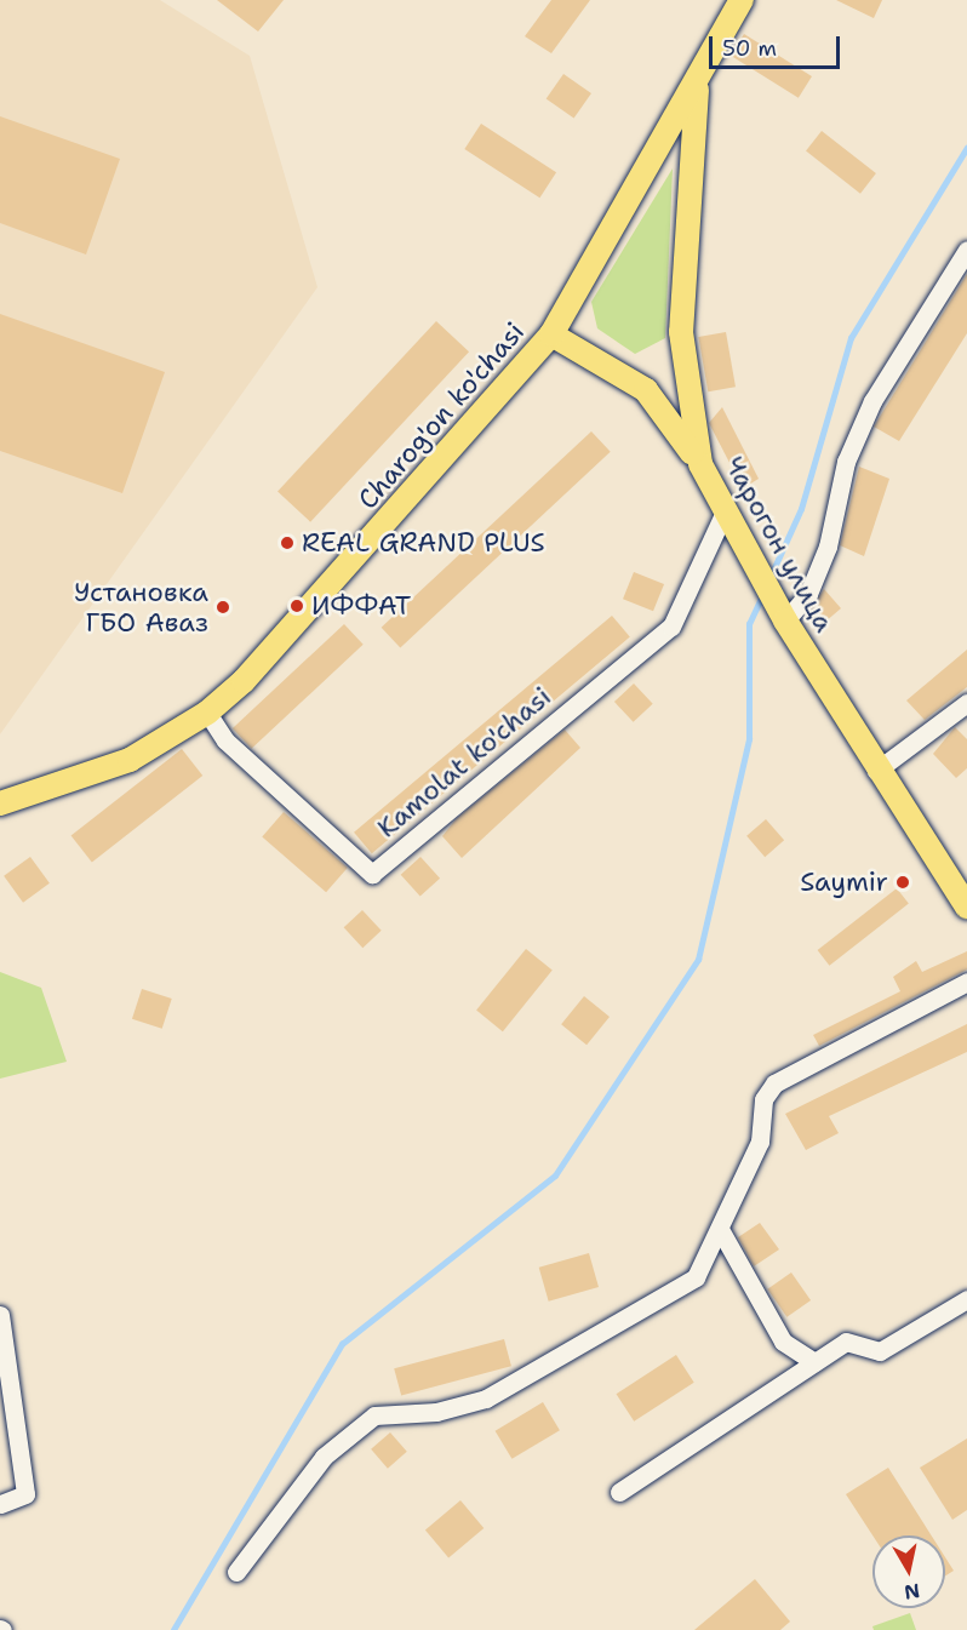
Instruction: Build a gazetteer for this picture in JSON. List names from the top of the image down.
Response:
{
  "streets": {
    "main road": ["Charog'on ko'chasi", "Чарогон улица"],
    "street": ["Kamolat ko'chasi"]
  },
  "crossings": [
    ["Charog'on ko'chasi", "Чарогон улица"],
    ["Charog'on ko'chasi", "Kamolat ko'chasi"],
    ["Чарогон улица", "Kamolat ko'chasi"]
  ],
  "places": [
    "REAL GRAND PLUS",
    "ИФФАТ",
    "Установка ГБО Аваз",
    "Saymir"
  ],
  "scale_bar": "50 m",
  "north": "bottom"
}
